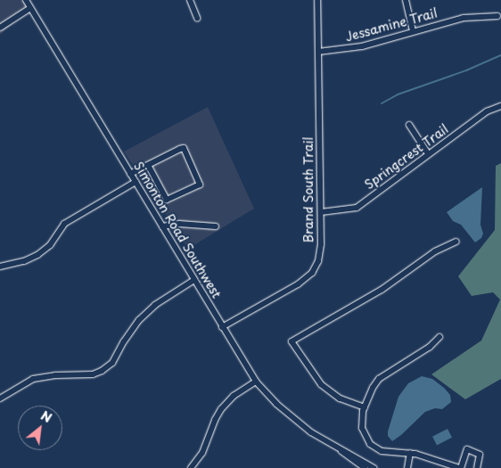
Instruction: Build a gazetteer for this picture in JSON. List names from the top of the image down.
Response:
{
  "streets": {
    "street": [
      "Jessamine Trail",
      "Springcrest Trail",
      "Brand South Trail",
      "Simonton Road Southwest"
    ]
  },
  "crossings": [
    ["Jessamine Trail", "Brand South Trail"],
    ["Springcrest Trail", "Brand South Trail"],
    ["Brand South Trail", "Simonton Road Southwest"]
  ],
  "north": "top right"
}
